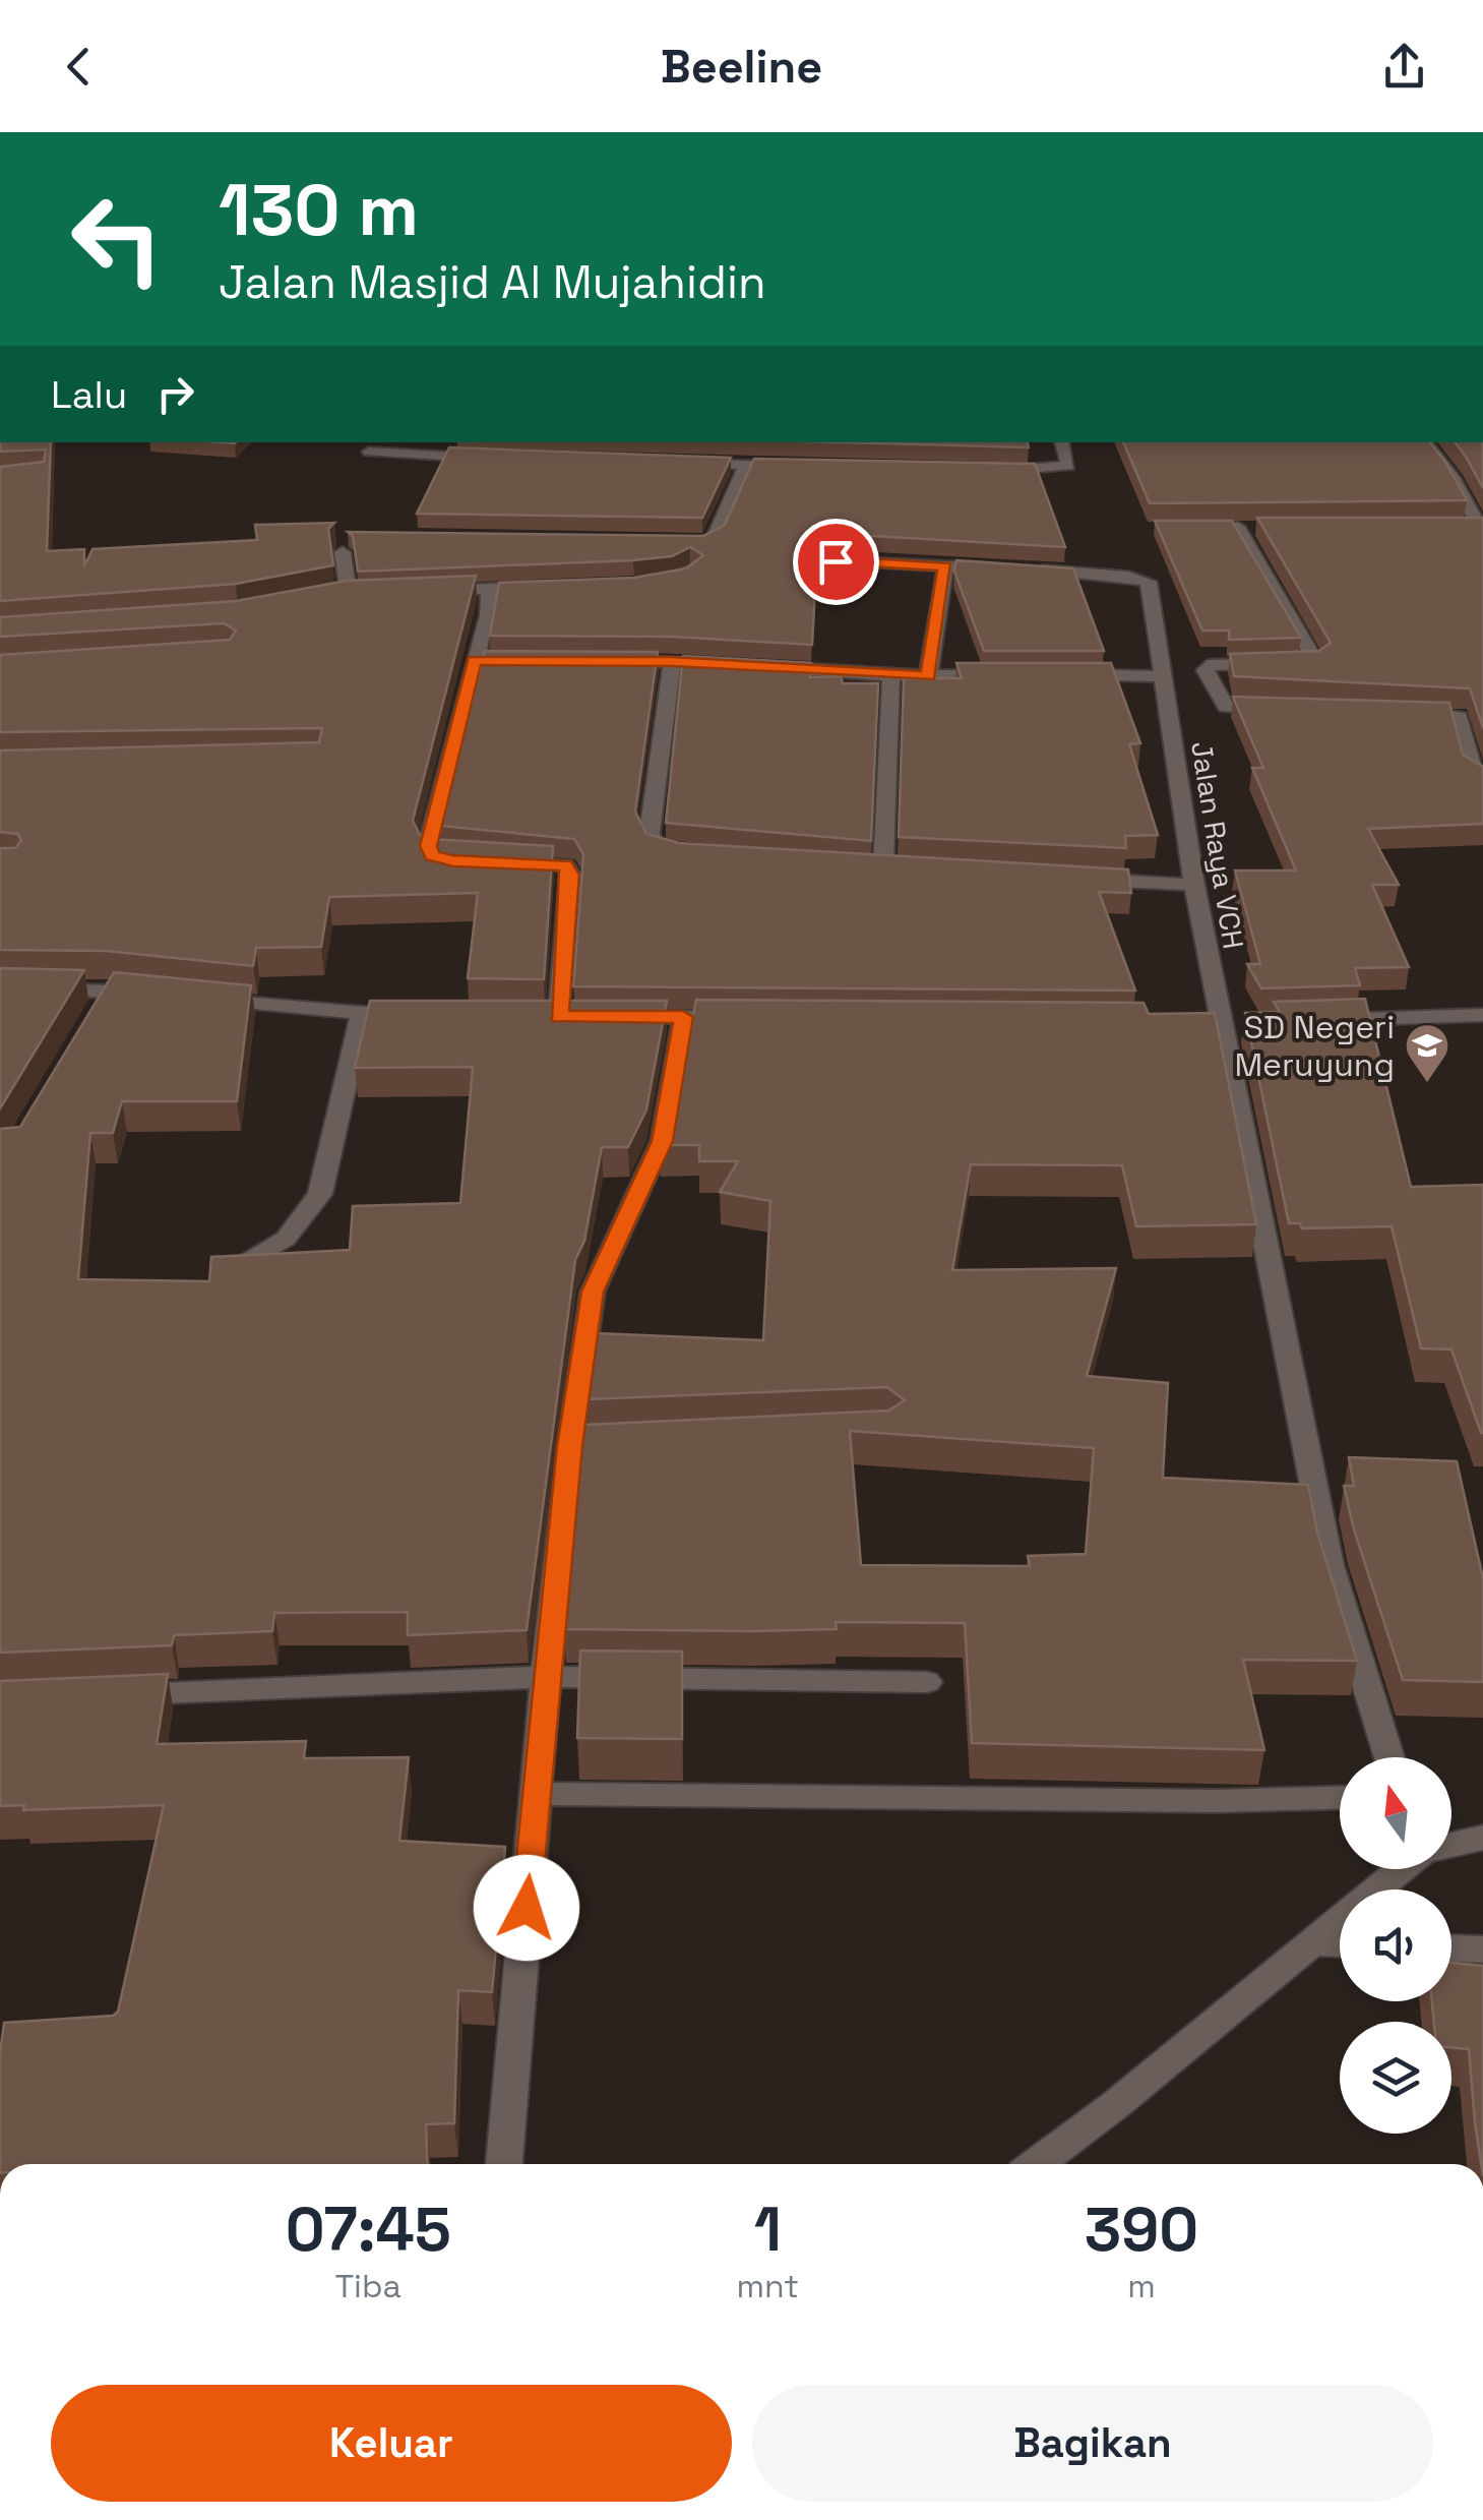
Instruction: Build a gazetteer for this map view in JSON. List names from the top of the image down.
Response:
{
  "streets": {
    "street": ["Jalan Raya VCH"]
  },
  "places": {
    "school or university": ["SD Negeri Meruyung"]
  },
  "north": "top",
  "page": {
    "header": "Beeline",
    "turn": ["130 m", "Jalan Masjid Al Mujahidin"],
    "then": "Lalu",
    "eta": [
      "07:45",
      "Tiba",
      "1",
      "mnt",
      "390",
      "m"
    ],
    "buttons": ["Keluar", "Bagikan"]
  }
}
